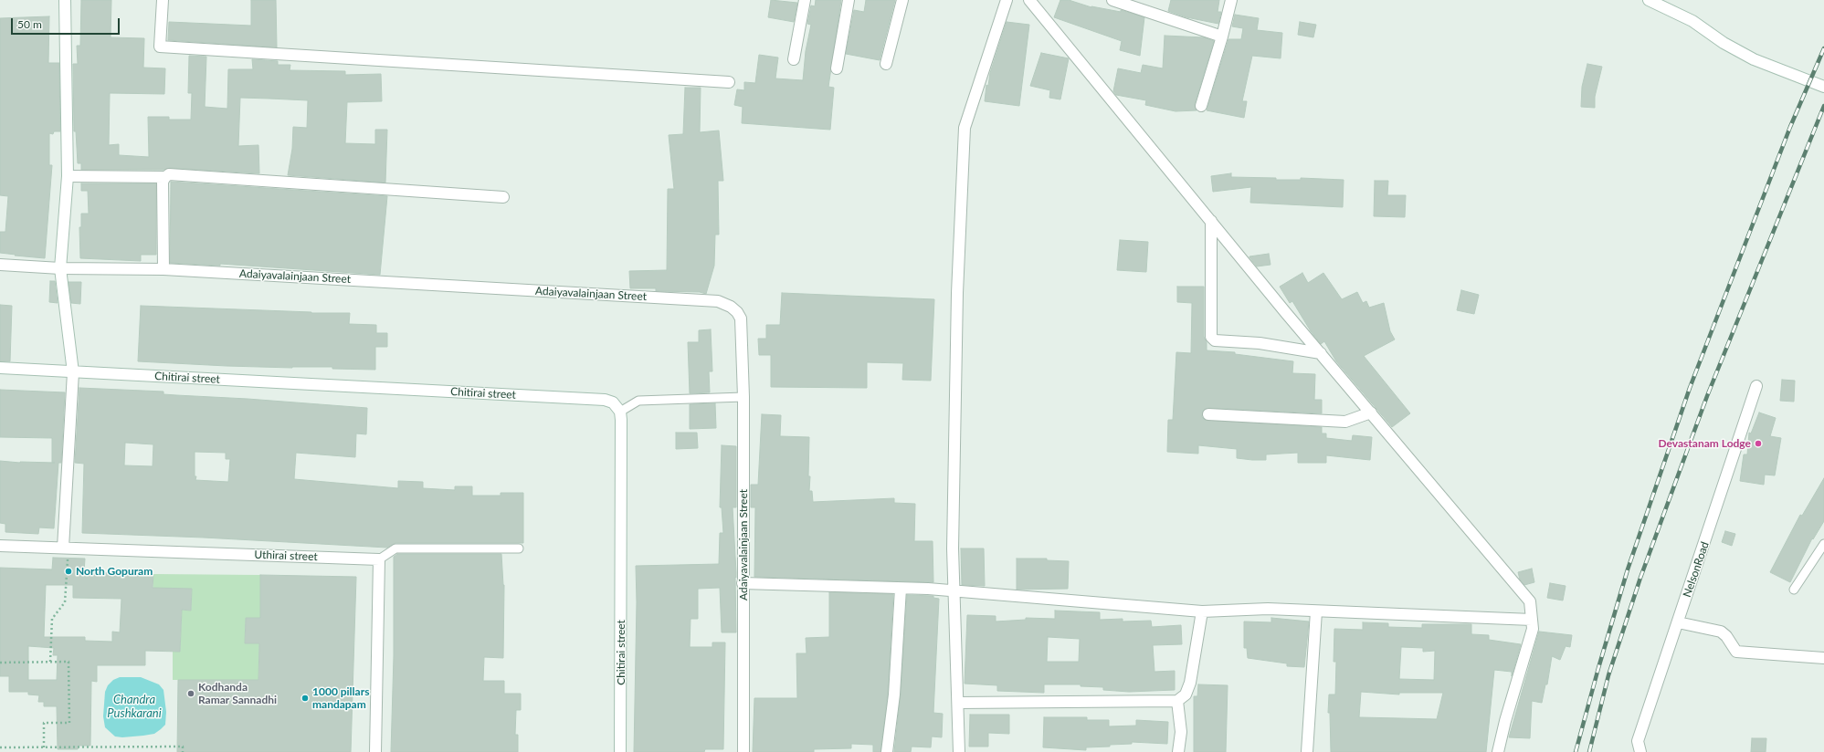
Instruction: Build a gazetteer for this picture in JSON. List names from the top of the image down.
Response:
{
  "streets": {
    "street": [
      "Adaiyavalainjaan Street",
      "Chitirai street",
      "Uthirai street",
      "NelsonRoad"
    ]
  },
  "water": ["Chandra Pushkarani"],
  "places": [
    "Devastanam Lodge",
    "North Gopuram",
    "Kodhanda Ramar Sannadhi",
    "1000 pillars mandapam"
  ],
  "scale_bar": "50 m"
}
